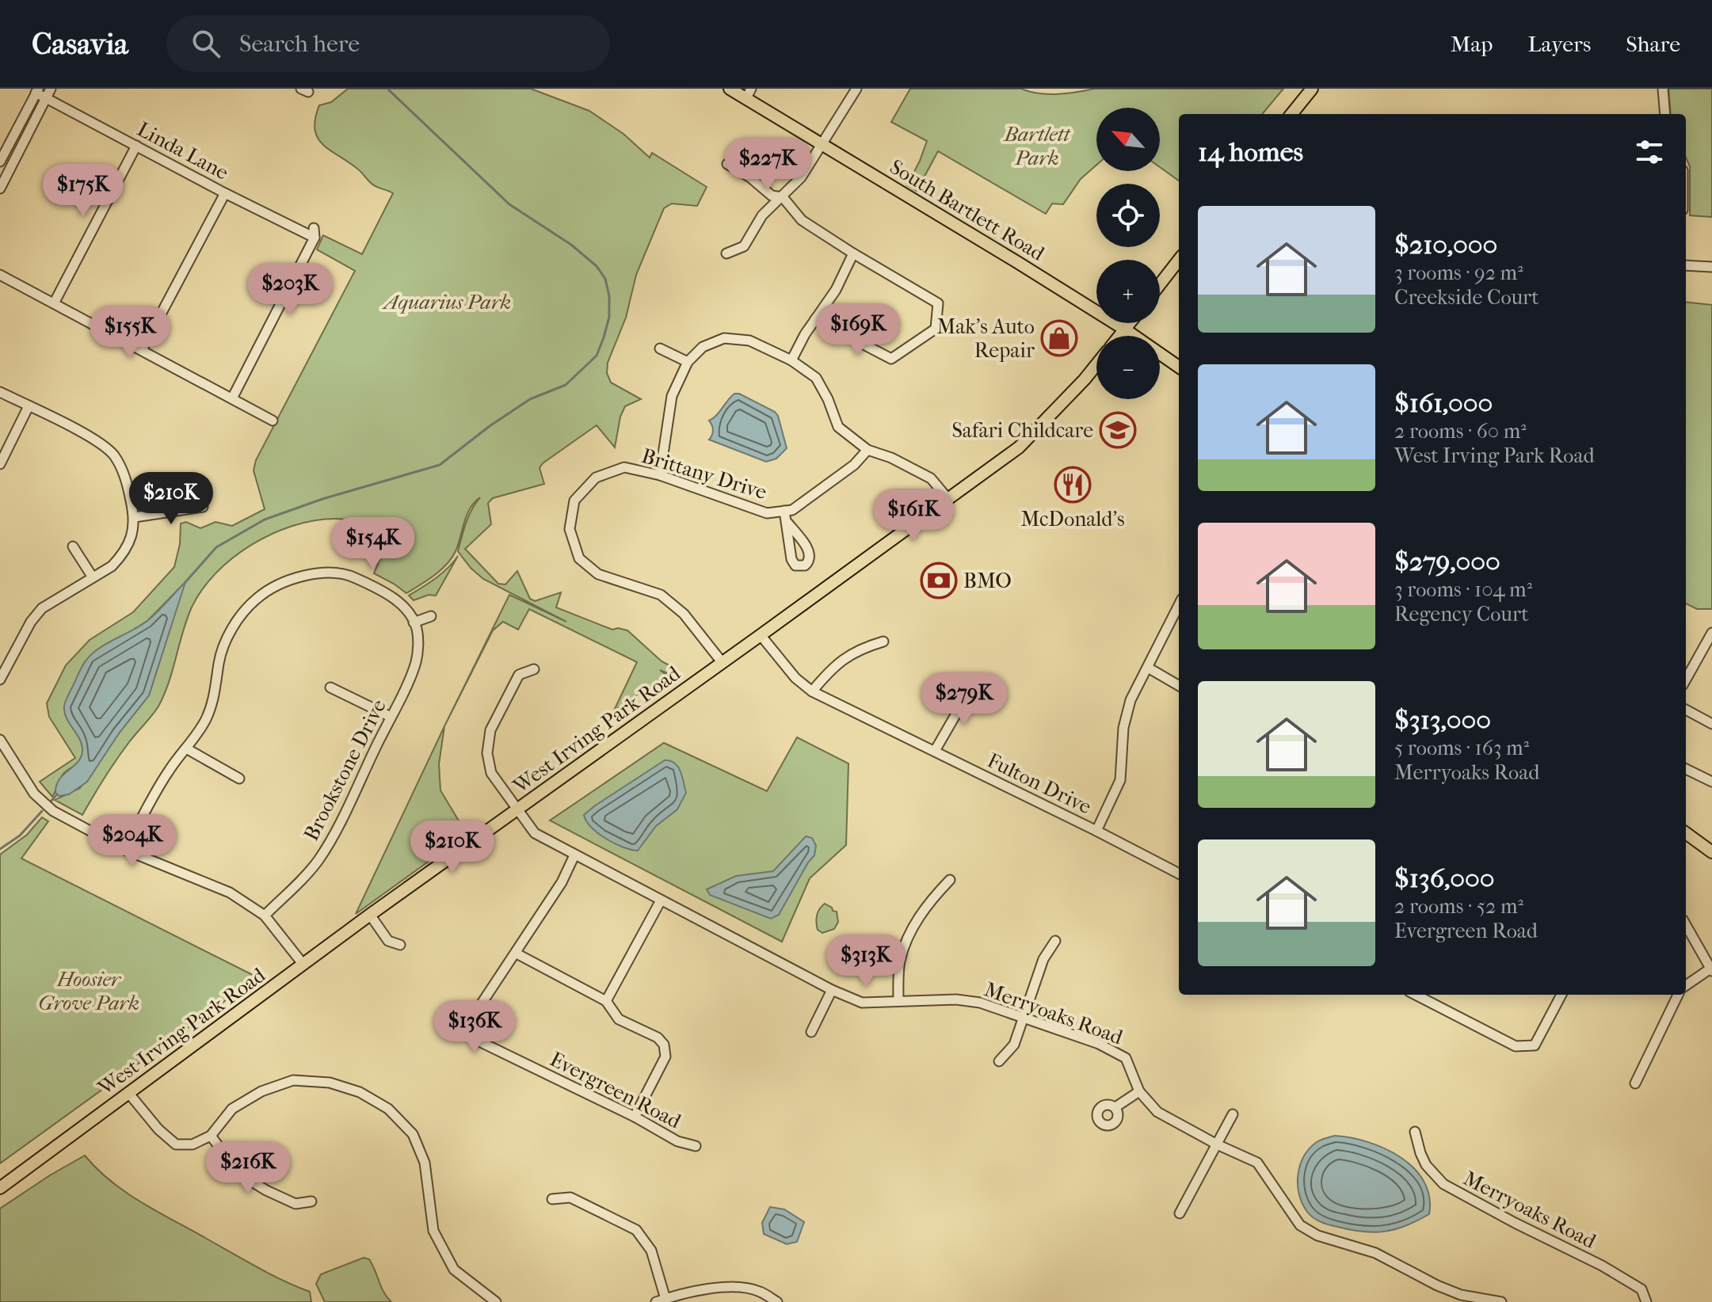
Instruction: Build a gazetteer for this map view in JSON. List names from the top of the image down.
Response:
{
  "streets": {
    "main road": ["South Bartlett Road", "West Irving Park Road"],
    "street": [
      "Linda Lane",
      "Brittany Drive",
      "Brookstone Drive",
      "Fulton Drive",
      "Merryoaks Road",
      "Evergreen Road"
    ]
  },
  "crossings": [
    ["Brittany Drive", "West Irving Park Road"],
    ["West Irving Park Road", "Fulton Drive"],
    ["West Irving Park Road", "Merryoaks Road"],
    ["Merryoaks Road", "Evergreen Road"]
  ],
  "parks": ["Bartlett Park", "Aquarius Park", "Hoosier Grove Park"],
  "places": {
    "shop": ["Mak's Auto Repair"],
    "school or university": ["Safari Childcare"],
    "restaurant": ["McDonald's"],
    "bank": ["BMO"]
  },
  "north": "top left",
  "page": {
    "header": "Casavia",
    "search": "Search here",
    "nav": ["Map", "Layers", "Share"],
    "map_buttons": ["+", "−"],
    "heading": "14 homes",
    "price": [
      "$227K",
      "$175K",
      "$203K",
      "$169K",
      "$155K",
      "$210K",
      "$161K",
      "$154K",
      "$279K",
      "$204K",
      "$210K",
      "$313K",
      "$136K",
      "$216K"
    ],
    "list": [
      {
        "name": "$210,000",
        "note": "3 rooms · 92 m² · Creekside Court"
      },
      {
        "name": "$161,000",
        "note": "2 rooms · 60 m² · West Irving Park Road"
      },
      {
        "name": "$279,000",
        "note": "3 rooms · 104 m² · Regency Court"
      },
      {
        "name": "$313,000",
        "note": "5 rooms · 163 m² · Merryoaks Road"
      },
      {
        "name": "$136,000",
        "note": "2 rooms · 52 m² · Evergreen Road"
      }
    ]
  }
}
